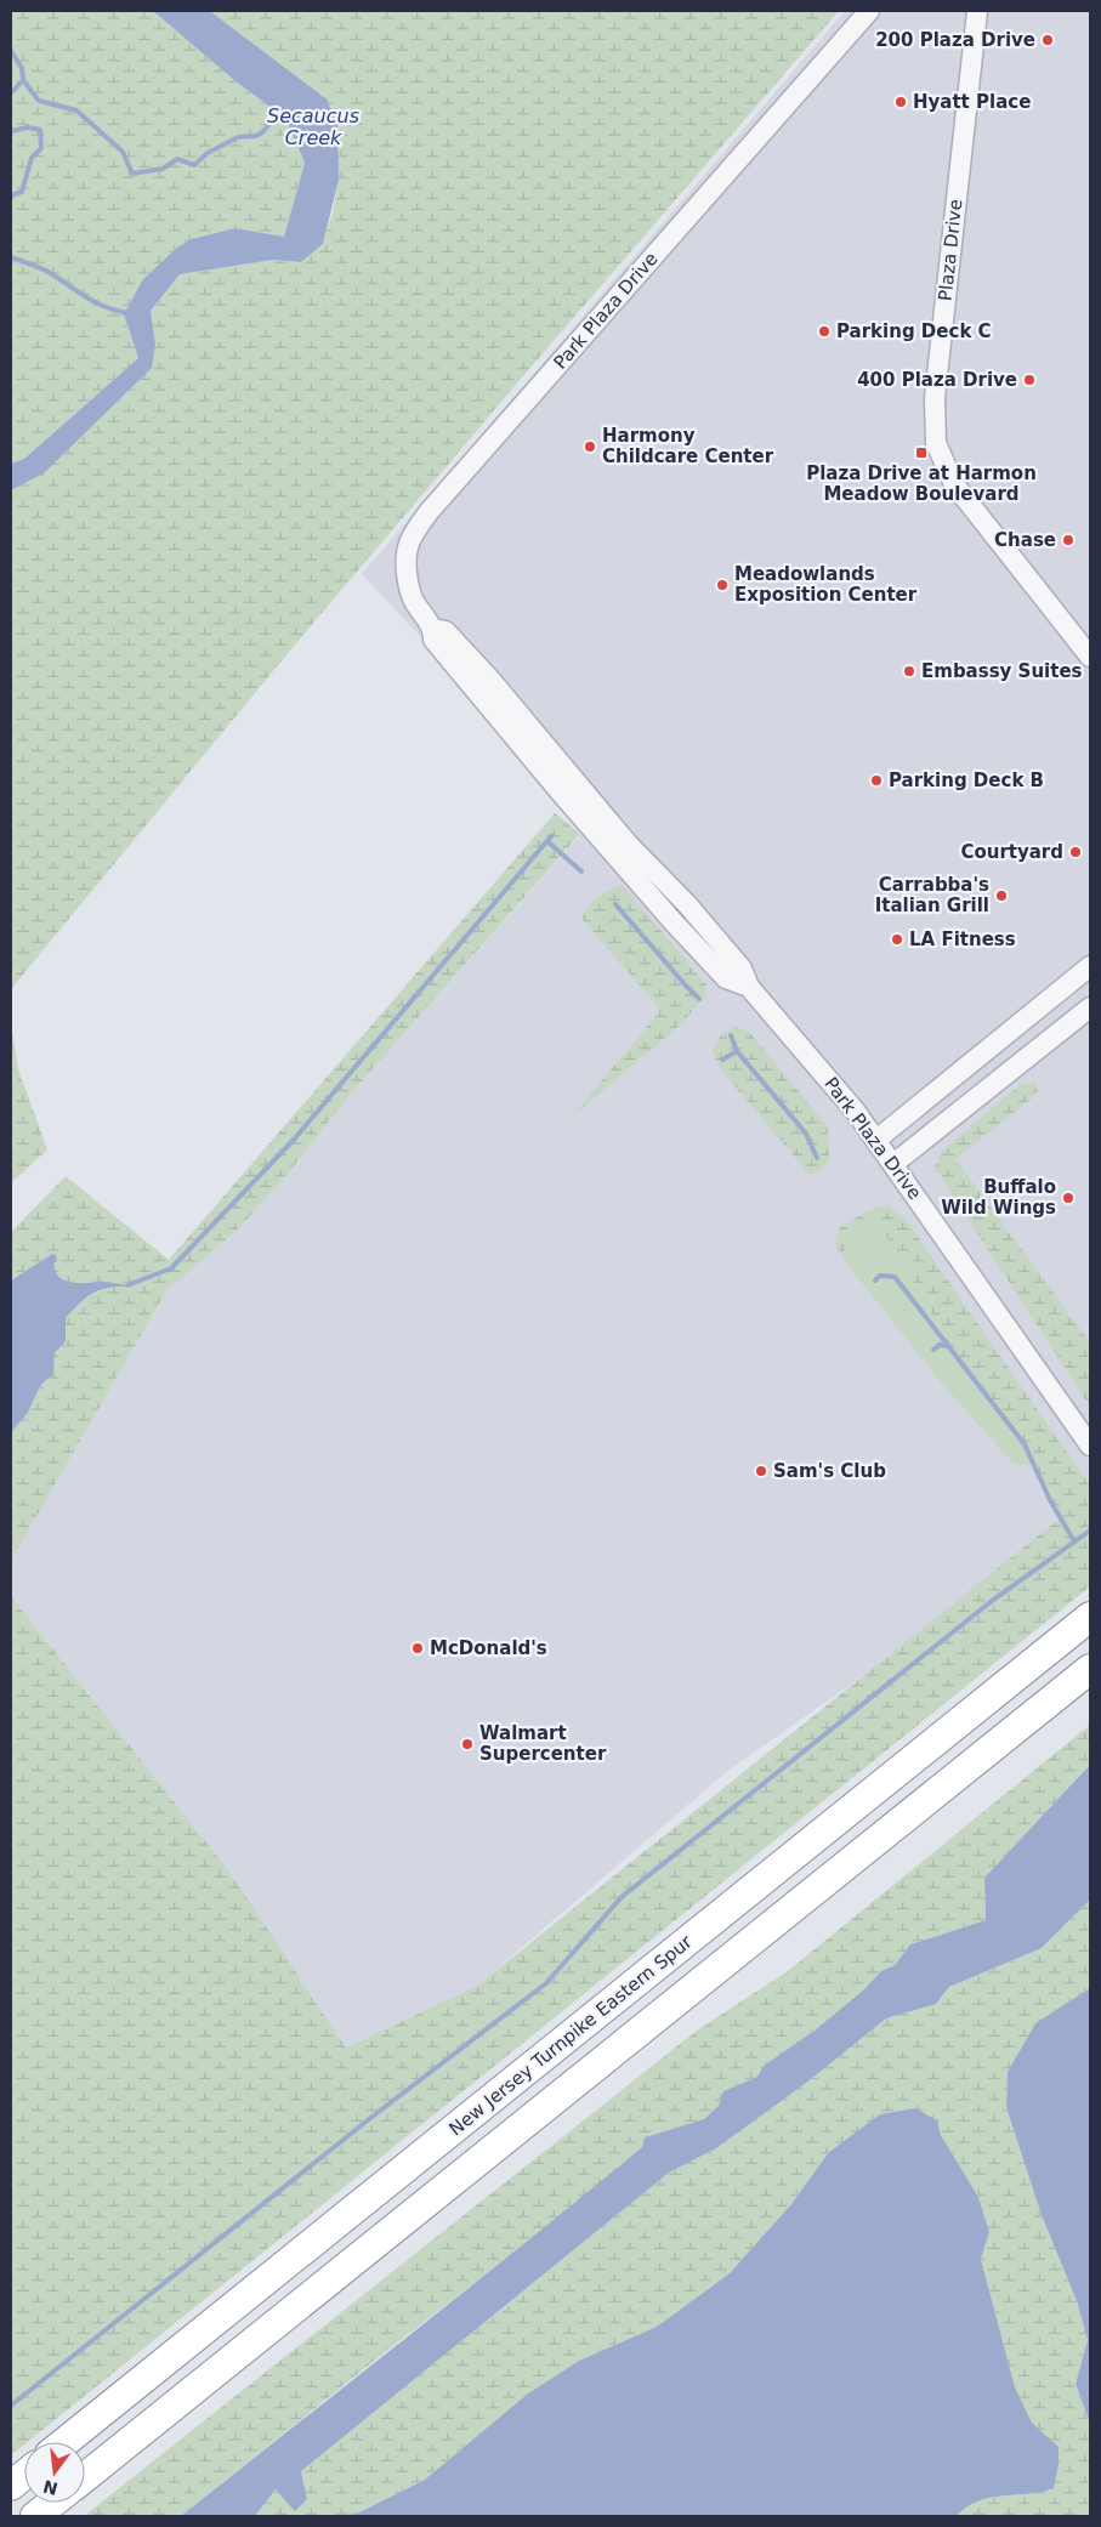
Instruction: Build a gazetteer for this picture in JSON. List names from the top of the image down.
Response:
{
  "streets": {
    "highway": ["New Jersey Turnpike Eastern Spur"],
    "street": ["Plaza Drive", "Park Plaza Drive"]
  },
  "water": ["Secaucus Creek"],
  "places": {
    "other": [
      "200 Plaza Drive",
      "Hyatt Place",
      "Parking Deck C",
      "400 Plaza Drive",
      "Harmony Childcare Center",
      "Chase",
      "Meadowlands Exposition Center",
      "Embassy Suites",
      "Parking Deck B",
      "Courtyard",
      "Carrabba's Italian Grill",
      "LA Fitness",
      "Buffalo Wild Wings",
      "Sam's Club",
      "McDonald's",
      "Walmart Supercenter"
    ],
    "transit": ["Plaza Drive at Harmon Meadow Boulevard"]
  },
  "north": "bottom"
}
